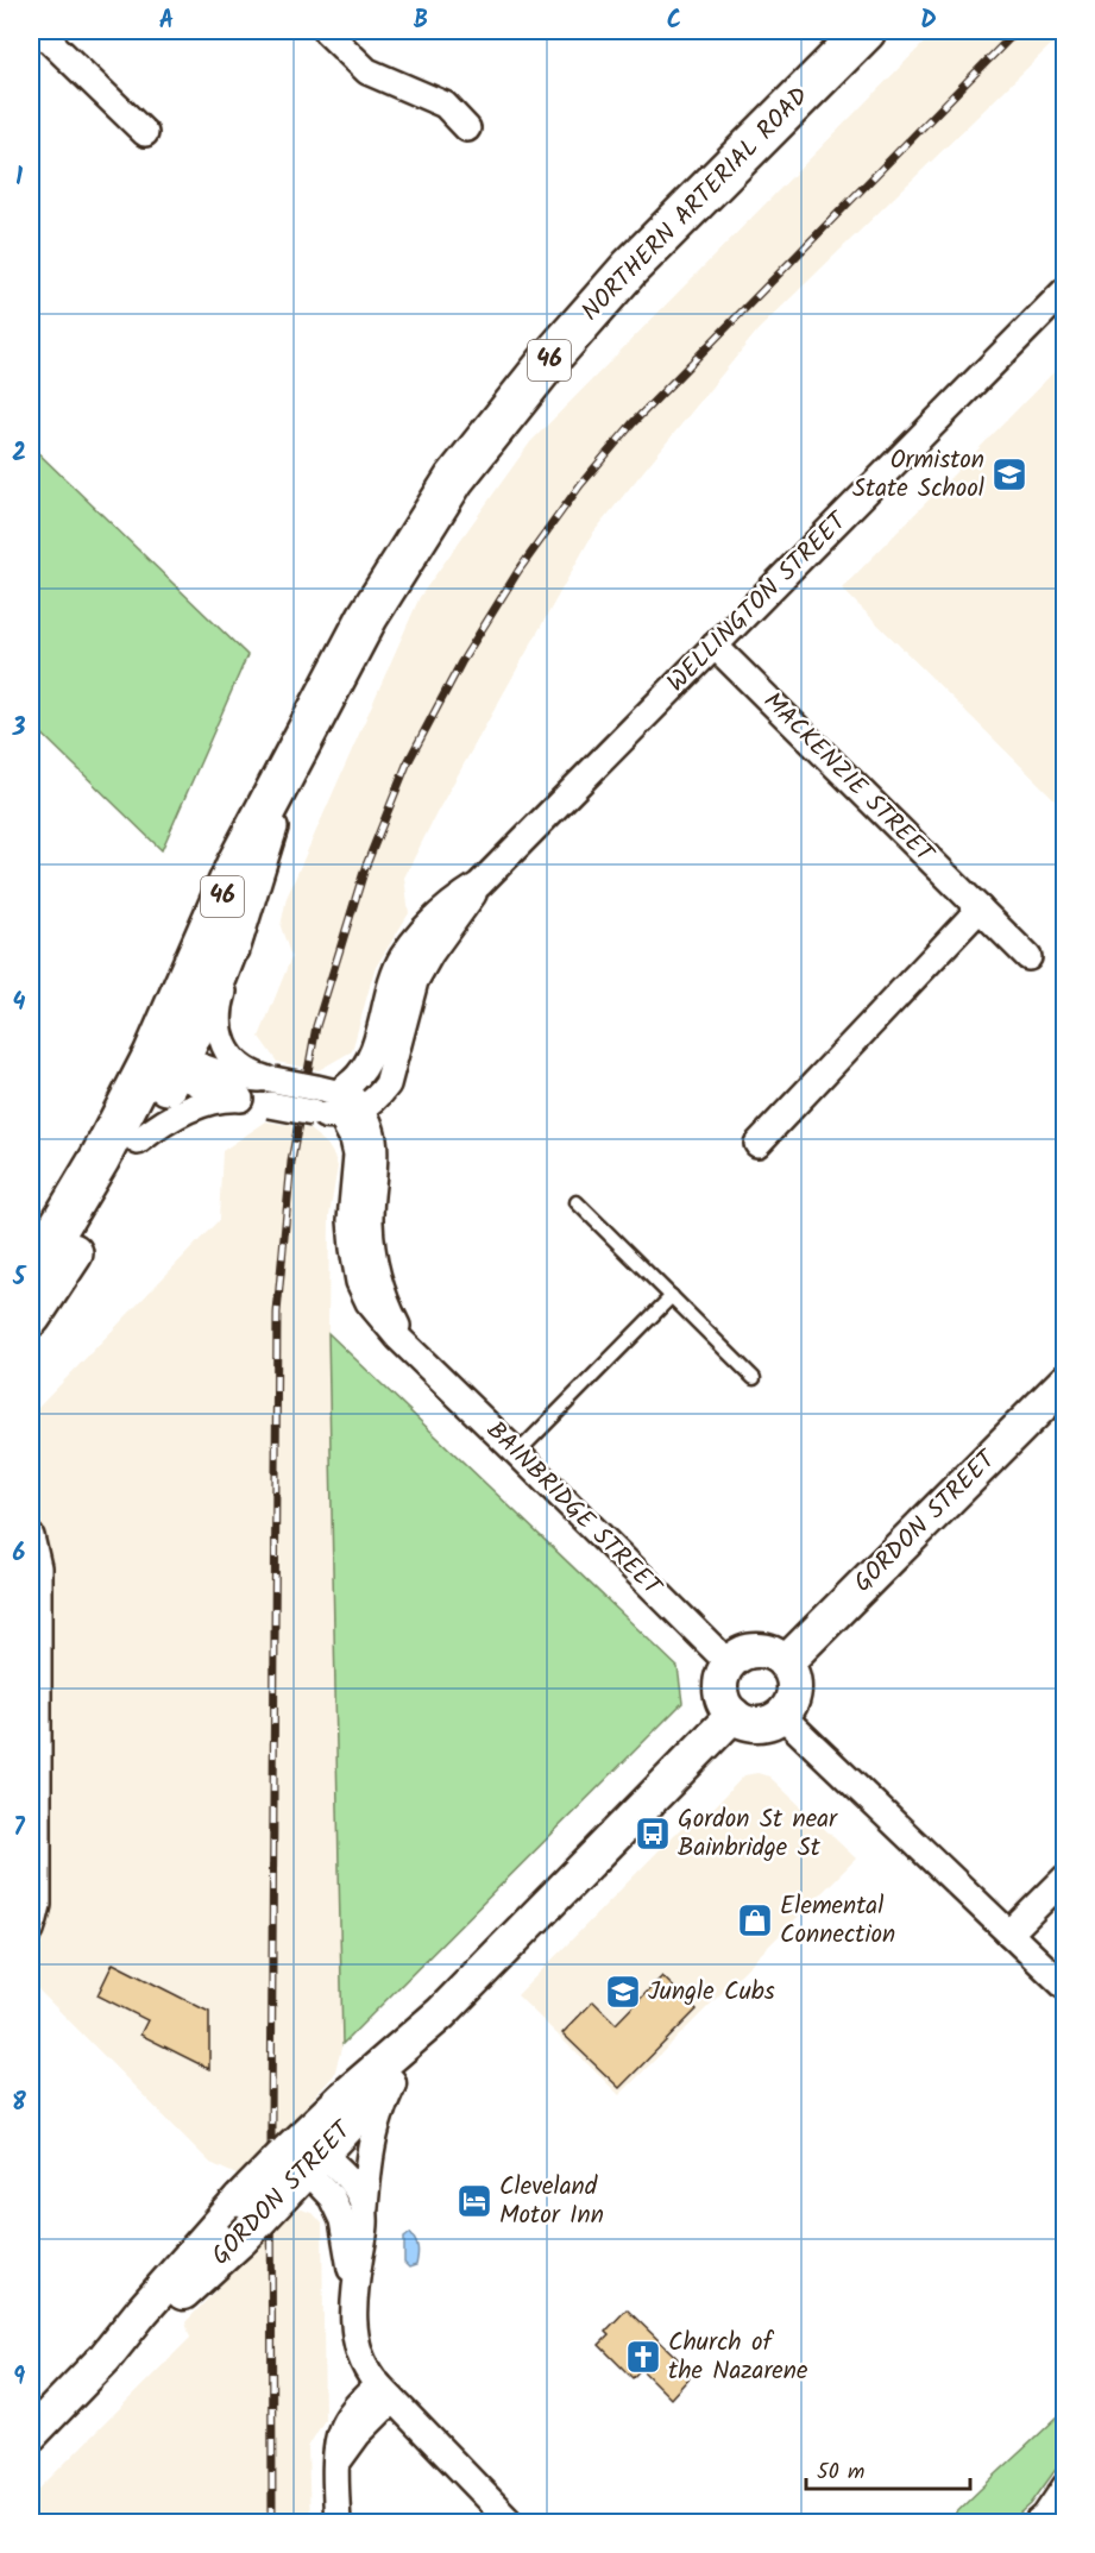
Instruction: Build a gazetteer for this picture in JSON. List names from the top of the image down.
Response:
{
  "streets": {
    "main road": ["NORTHERN ARTERIAL ROAD", "46"],
    "street": [
      "WELLINGTON STREET",
      "MACKENZIE STREET",
      "BAINBRIDGE STREET",
      "GORDON STREET"
    ]
  },
  "crossings": [
    ["NORTHERN ARTERIAL ROAD", "46"],
    ["WELLINGTON STREET", "MACKENZIE STREET"],
    ["WELLINGTON STREET", "BAINBRIDGE STREET"],
    ["BAINBRIDGE STREET", "GORDON STREET"]
  ],
  "places": {
    "school or university": ["Ormiston State School", "Jungle Cubs"],
    "bus stop": ["Gordon St near Bainbridge St"],
    "shop": ["Elemental Connection"],
    "hotel": ["Cleveland Motor Inn"],
    "church": ["Church of the Nazarene"]
  },
  "scale_bar": "50 m",
  "grid": {
    "columns": [
      "A",
      "B",
      "C",
      "D"
    ],
    "rows": [
      "1",
      "2",
      "3",
      "4",
      "5",
      "6",
      "7",
      "8",
      "9"
    ]
  }
}
